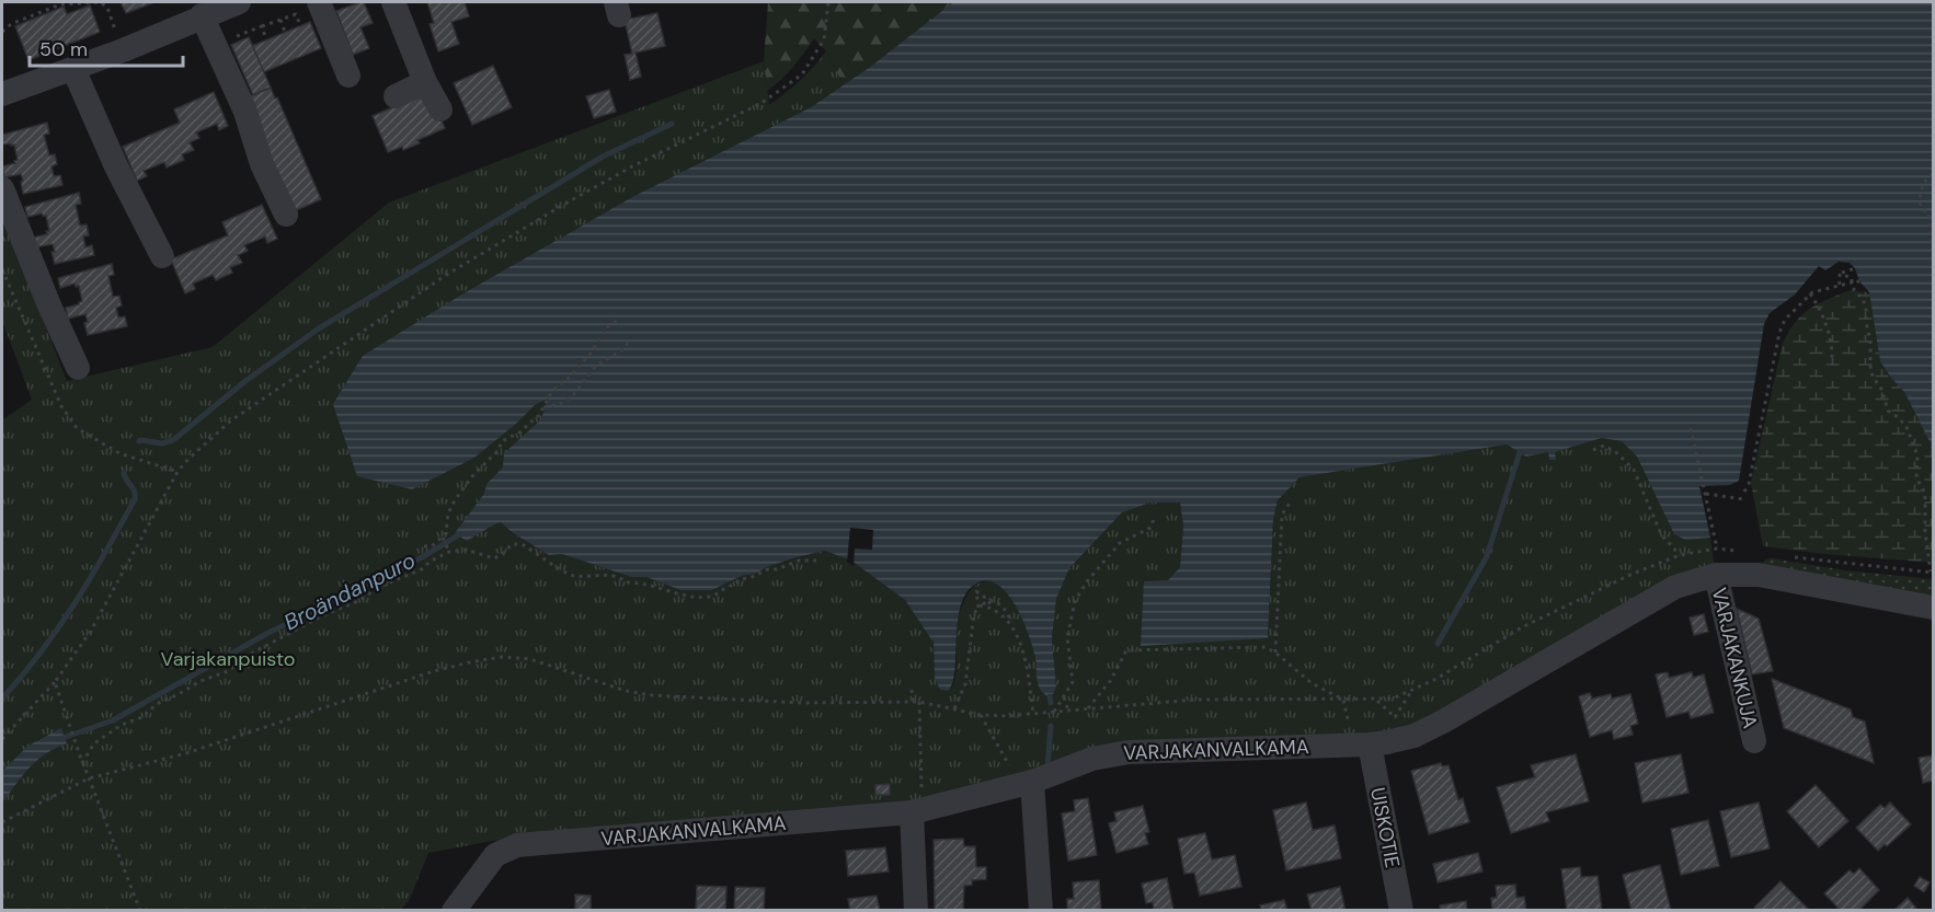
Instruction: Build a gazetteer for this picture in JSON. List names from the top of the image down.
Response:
{
  "streets": {
    "street": ["VARJAKANKUJA", "VARJAKANVALKAMA", "UISKOTIE"]
  },
  "crossings": [
    ["VARJAKANKUJA", "VARJAKANVALKAMA"],
    ["VARJAKANVALKAMA", "UISKOTIE"]
  ],
  "water": ["Broändanpuro"],
  "parks": ["Varjakanpuisto"],
  "scale_bar": "50 m"
}
